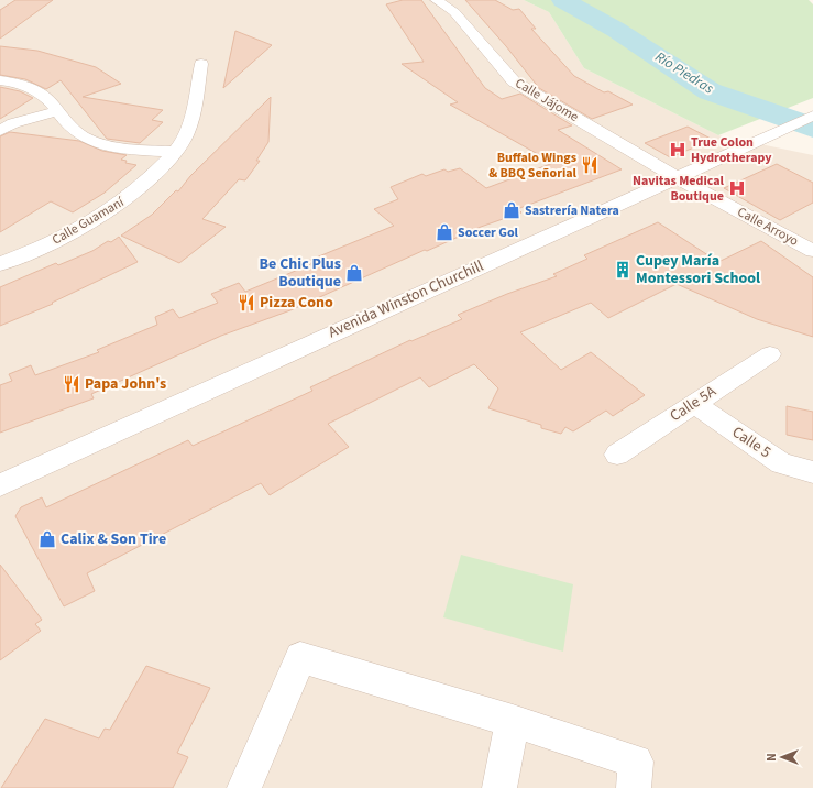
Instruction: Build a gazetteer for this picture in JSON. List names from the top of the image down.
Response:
{
  "streets": {
    "street": [
      "Calle Jájome",
      "Calle Guamaní",
      "Calle Arroyo",
      "Avenida Winston Churchill",
      "Calle 5A",
      "Calle 5"
    ]
  },
  "crossings": [
    ["Calle Jájome", "Calle Arroyo"],
    ["Calle Jájome", "Avenida Winston Churchill"],
    ["Calle Arroyo", "Avenida Winston Churchill"],
    ["Calle 5A", "Calle 5"]
  ],
  "water": ["Río Piedras"],
  "places": {
    "hospital": ["True Colon Hydrotherapy", "Navitas Medical Boutique"],
    "restaurant": ["Buffalo Wings & BBQ Señorial", "Pizza Cono", "Papa John's"],
    "shop": [
      "Sastrería Natera",
      "Soccer Gol",
      "Be Chic Plus Boutique",
      "Calix & Son Tire"
    ],
    "building": ["Cupey María Montessori School"]
  },
  "north": "left"
}
